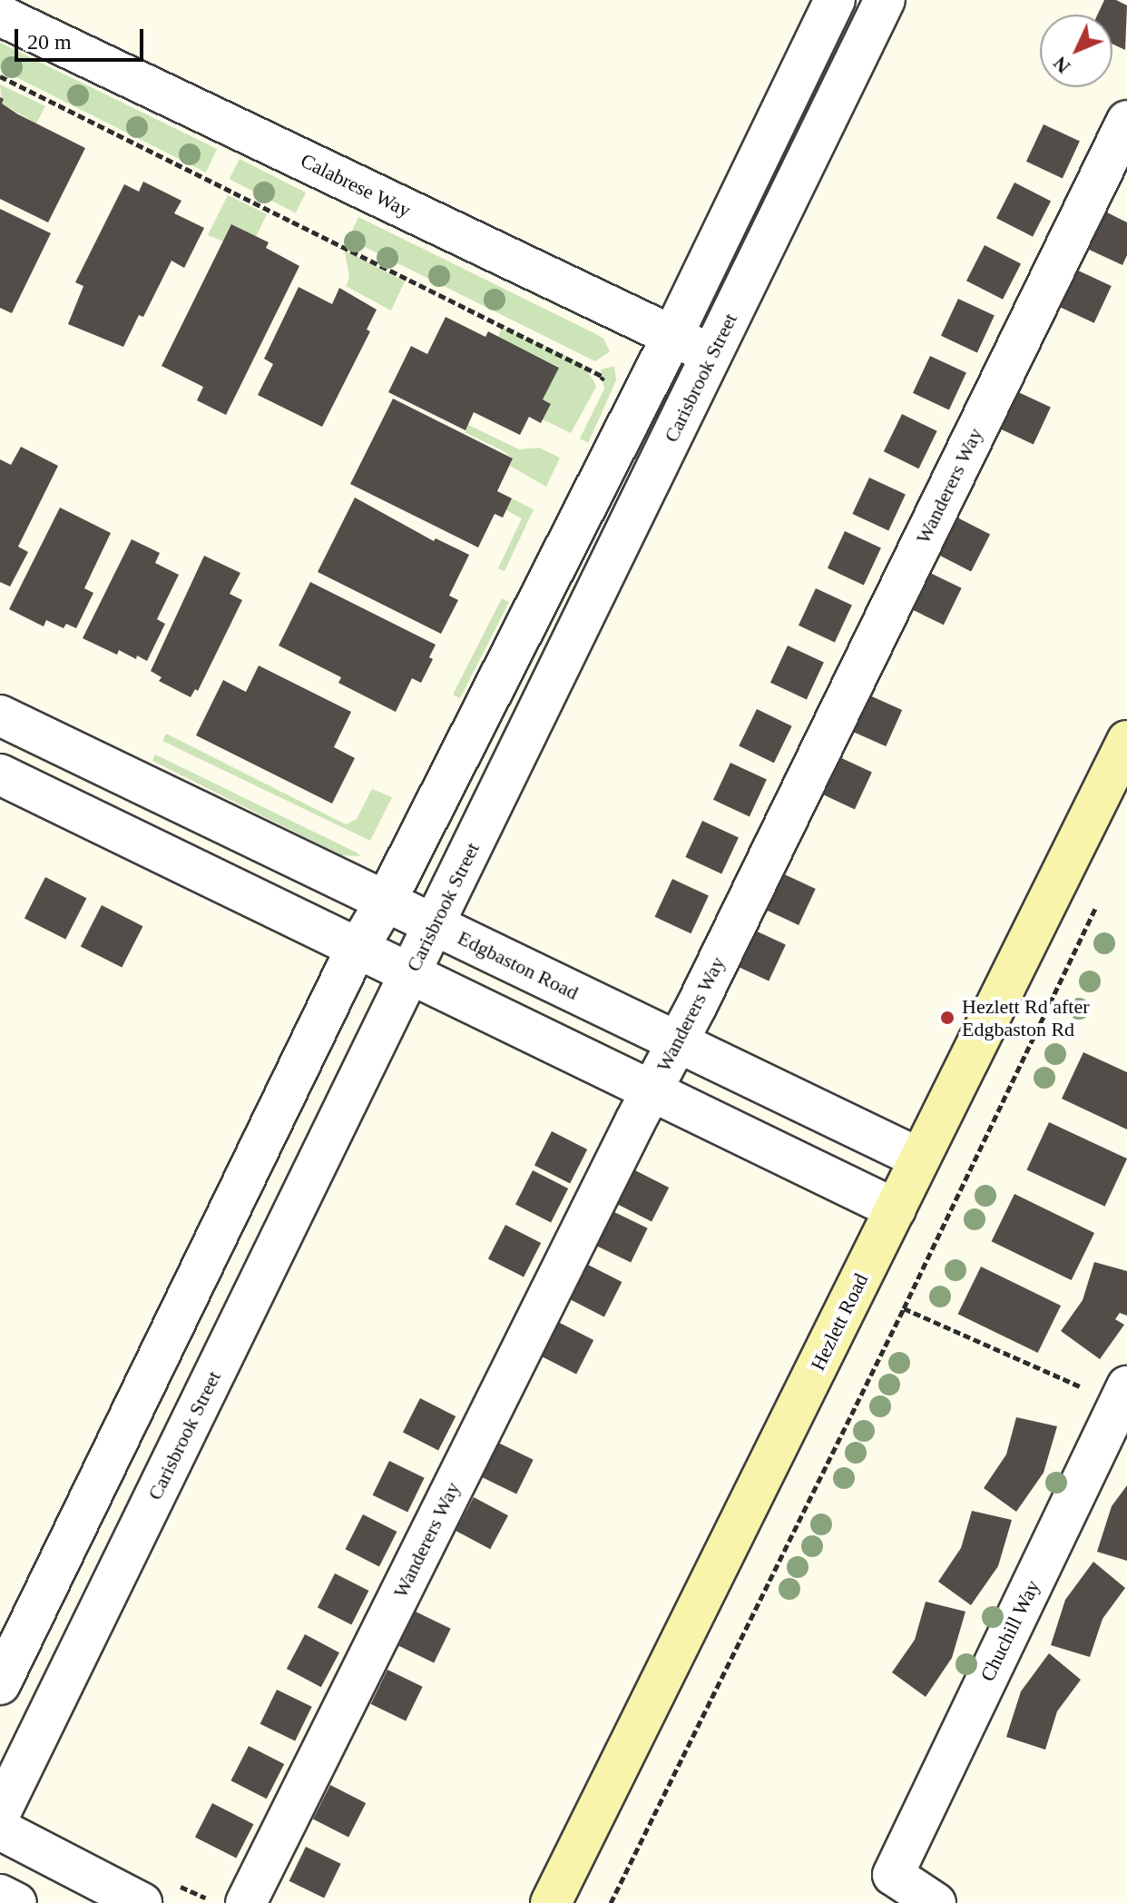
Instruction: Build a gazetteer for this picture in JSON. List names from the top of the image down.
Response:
{
  "streets": {
    "main road": ["Hezlett Road"],
    "street": [
      "Calabrese Way",
      "Carisbrook Street",
      "Wanderers Way",
      "Edgbaston Road",
      "Chuchill Way"
    ]
  },
  "crossings": [
    ["Calabrese Way", "Carisbrook Street"],
    ["Carisbrook Street", "Edgbaston Road"],
    ["Wanderers Way", "Edgbaston Road"],
    ["Edgbaston Road", "Hezlett Road"]
  ],
  "places": ["Hezlett Rd after Edgbaston Rd"],
  "scale_bar": "20 m",
  "north": "bottom left"
}
